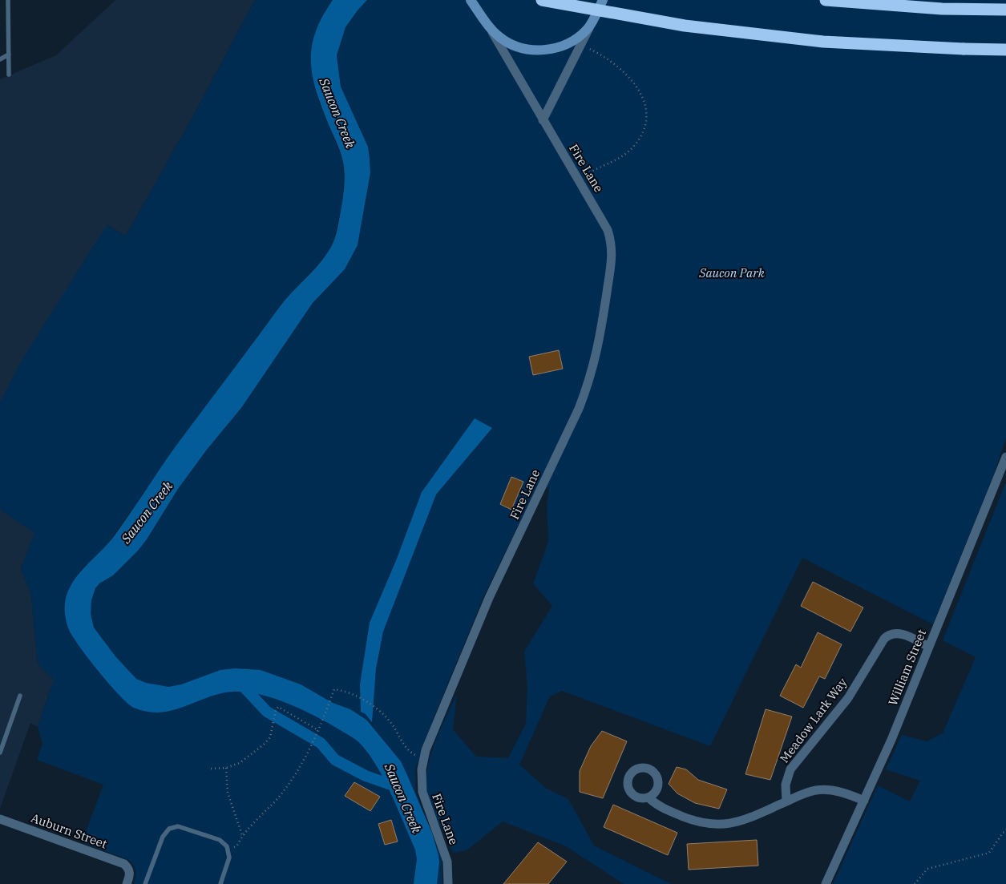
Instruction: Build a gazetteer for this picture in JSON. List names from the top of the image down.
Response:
{
  "streets": {
    "street": [
      "Fire Lane",
      "William Street",
      "Meadow Lark Way",
      "Auburn Street"
    ]
  },
  "crossings": [
    ["William Street", "Meadow Lark Way"]
  ],
  "water": ["Saucon Creek"],
  "parks": ["Saucon Park"]
}
